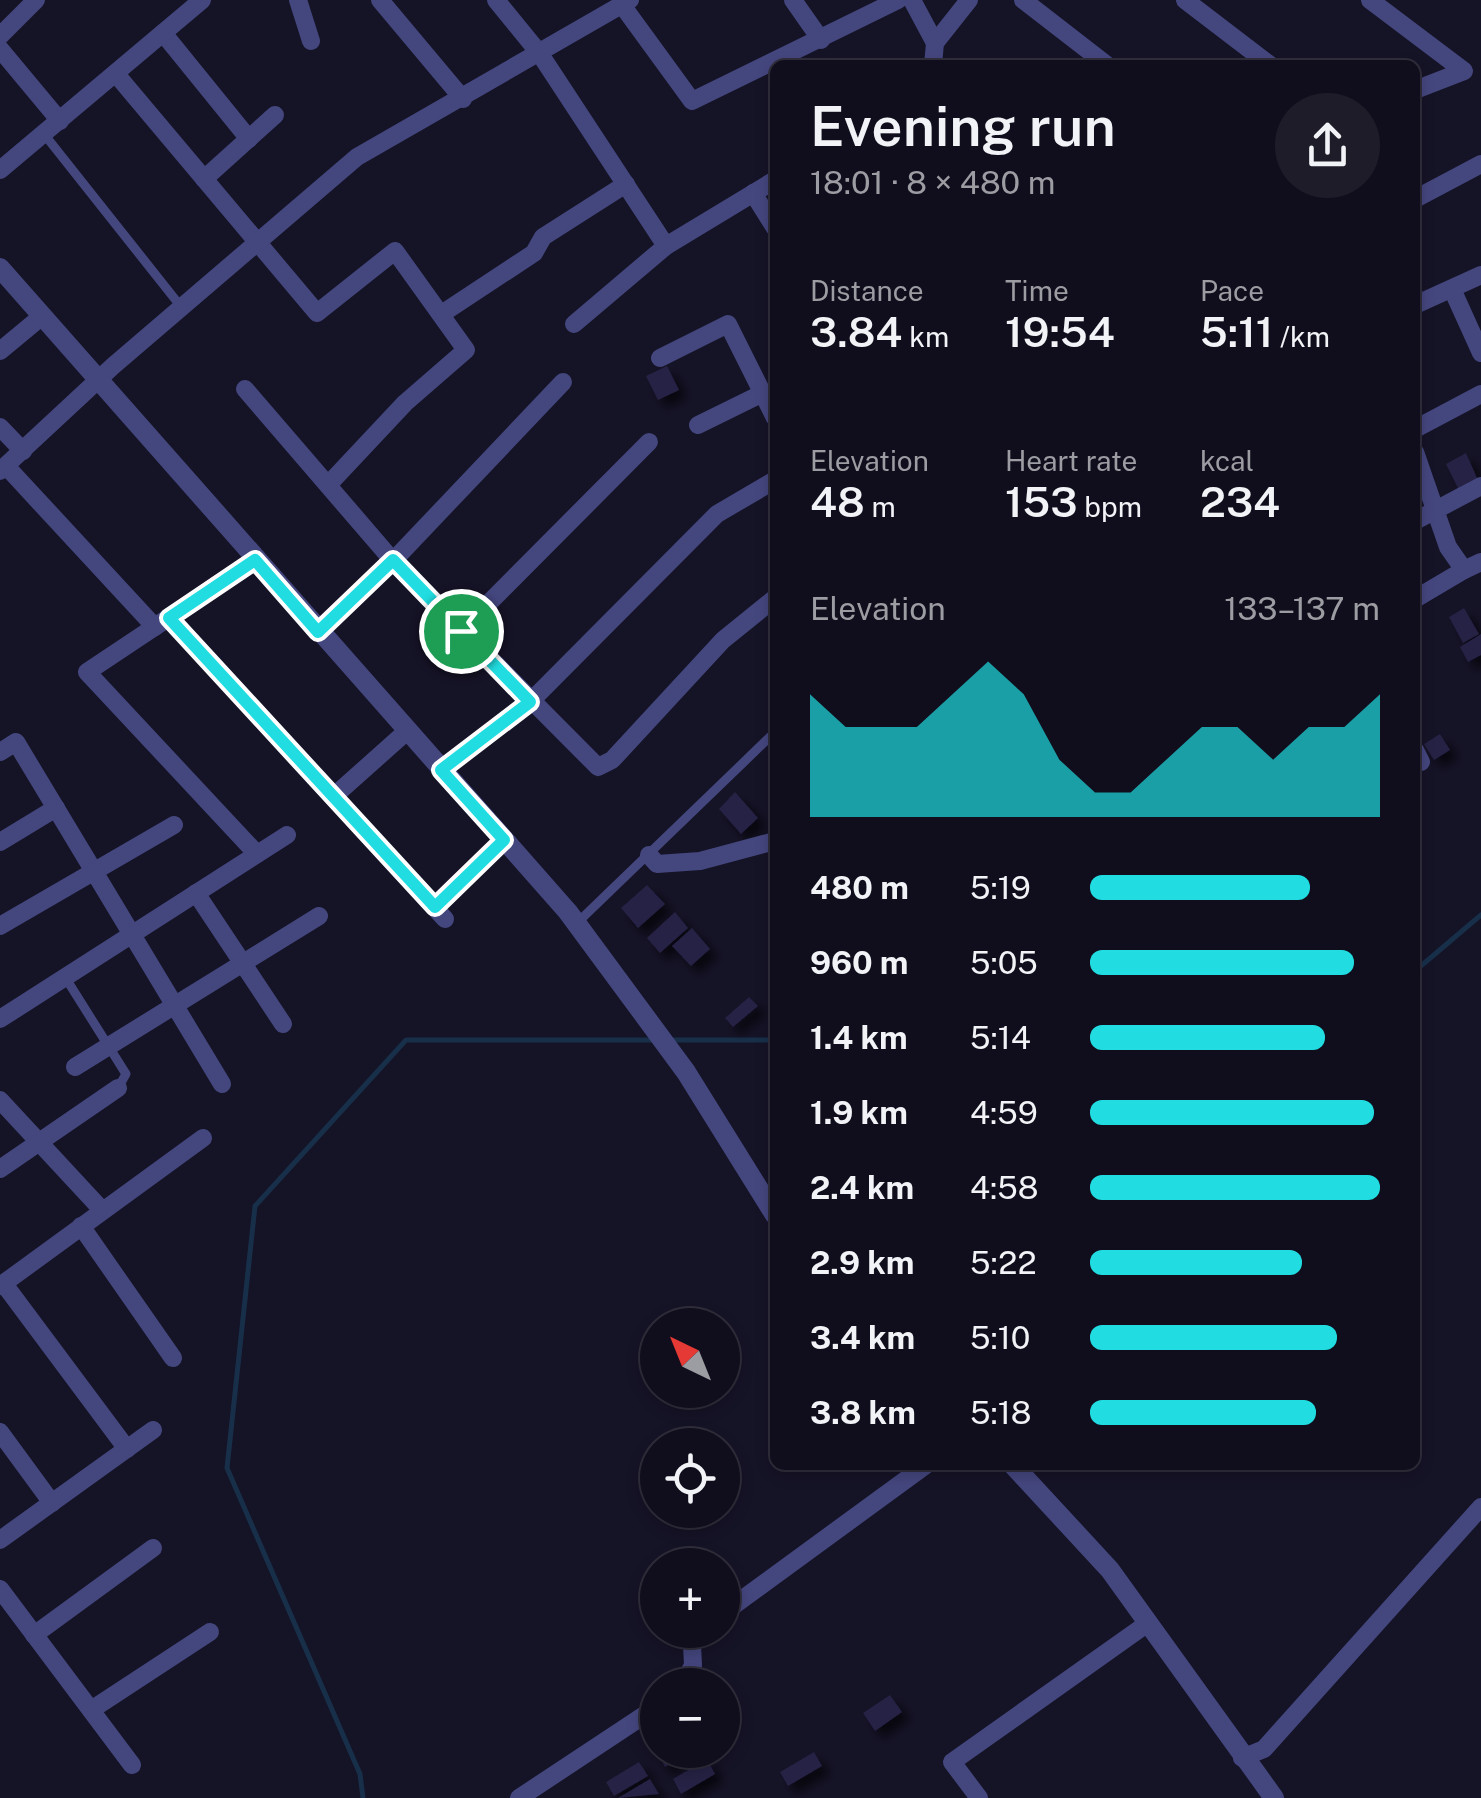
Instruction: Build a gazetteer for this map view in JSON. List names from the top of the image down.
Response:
{
  "north": "top left",
  "page": {
    "heading": ["Evening run", "18:01 · 8 × 480 m"],
    "stats": [
      ["Distance", "3.84 km"],
      ["Time", "19:54"],
      ["Pace", "5:11 /km"],
      ["Elevation", "48 m"],
      ["Heart rate", "153 bpm"],
      ["kcal", "234"]
    ],
    "chart": ["Elevation", "133–137 m"],
    "list": [
      {
        "name": "480 m",
        "note": "5:19"
      },
      {
        "name": "960 m",
        "note": "5:05"
      },
      {
        "name": "1.4 km",
        "note": "5:14"
      },
      {
        "name": "1.9 km",
        "note": "4:59"
      },
      {
        "name": "2.4 km",
        "note": "4:58"
      },
      {
        "name": "2.9 km",
        "note": "5:22"
      },
      {
        "name": "3.4 km",
        "note": "5:10"
      },
      {
        "name": "3.8 km",
        "note": "5:18"
      }
    ],
    "map_buttons": ["+", "−"]
  }
}
